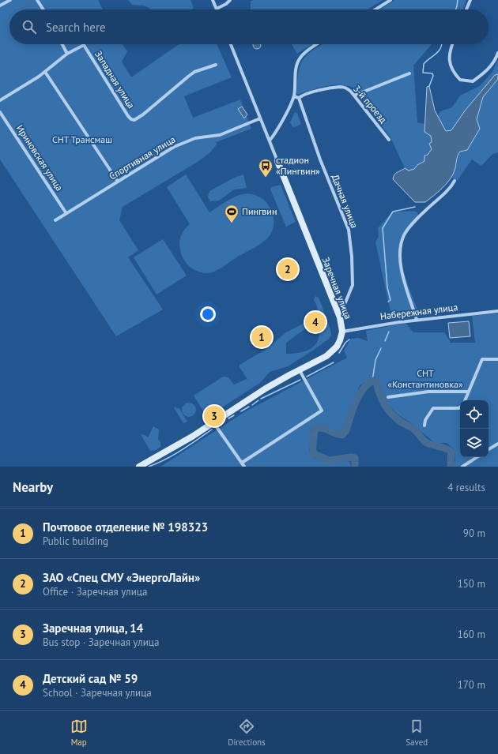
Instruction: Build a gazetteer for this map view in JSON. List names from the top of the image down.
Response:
{
  "streets": {
    "street": [
      "Западная улица",
      "3-й проезд",
      "Ириновская улица",
      "Спортивная улица",
      "Дачная улица",
      "Заречная улица",
      "Набережная улица"
    ]
  },
  "crossings": [
    ["3-й проезд", "Дачная улица"],
    ["Ириновская улица", "Спортивная улица"],
    ["Спортивная улица", "Заречная улица"],
    ["Дачная улица", "Заречная улица"],
    ["Заречная улица", "Набережная улица"]
  ],
  "parks": ["СНТ Трансмаш", "СНТ «Константиновка»"],
  "places": {
    "bus stop": ["стадион «Пингвин»"],
    "sports": ["Пингвин"]
  },
  "page": {
    "search": "Search here",
    "pins": [
      "2",
      "4",
      "1",
      "3"
    ],
    "heading": ["Nearby", "4 results"],
    "list": [
      {
        "mark": "1",
        "name": "Почтовое отделение № 198323",
        "note": "Public building",
        "value": "90 m"
      },
      {
        "mark": "2",
        "name": "ЗАО «Спец СМУ «ЭнергоЛайн»",
        "note": "Office · Заречная улица",
        "value": "150 m"
      },
      {
        "mark": "3",
        "name": "Заречная улица, 14",
        "note": "Bus stop · Заречная улица",
        "value": "160 m"
      },
      {
        "mark": "4",
        "name": "Детский сад № 59",
        "note": "School · Заречная улица",
        "value": "170 m"
      }
    ],
    "nav": ["Map", "Directions", "Saved"]
  }
}
